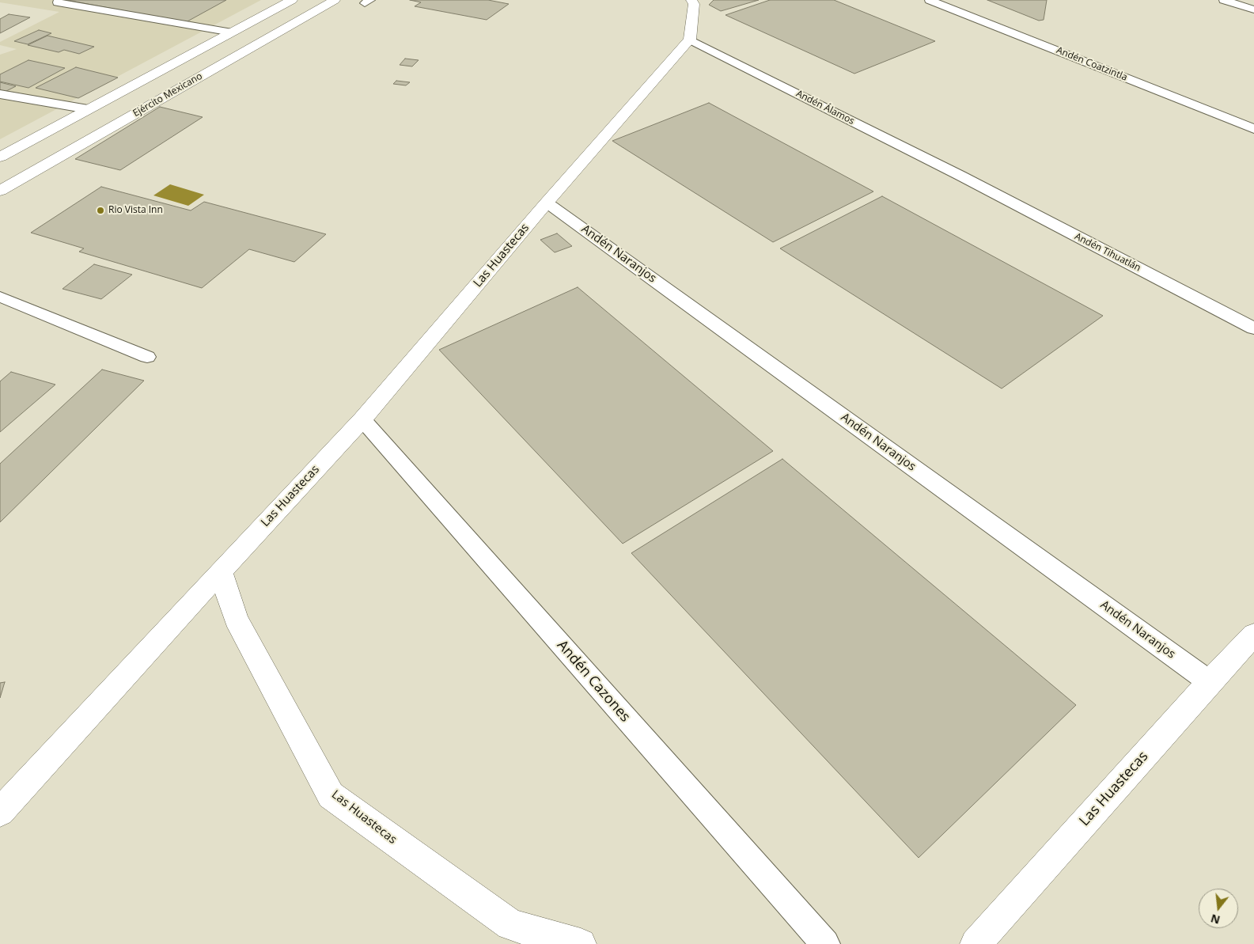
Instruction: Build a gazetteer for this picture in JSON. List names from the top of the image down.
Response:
{
  "streets": {
    "street": ["Ejército Mexicano", "Las Huastecas"],
    "lane": [
      "Andén Coatzintla",
      "Andén Álamos",
      "Andén Tihuatlán",
      "Andén Naranjos",
      "Andén Cazones"
    ]
  },
  "crossings": [
    ["Andén Álamos", "Andén Tihuatlán"],
    ["Andén Álamos", "Las Huastecas"],
    ["Andén Naranjos", "Las Huastecas"],
    ["Las Huastecas", "Andén Cazones"]
  ],
  "places": ["Rio Vista Inn"],
  "north": "bottom"
}
